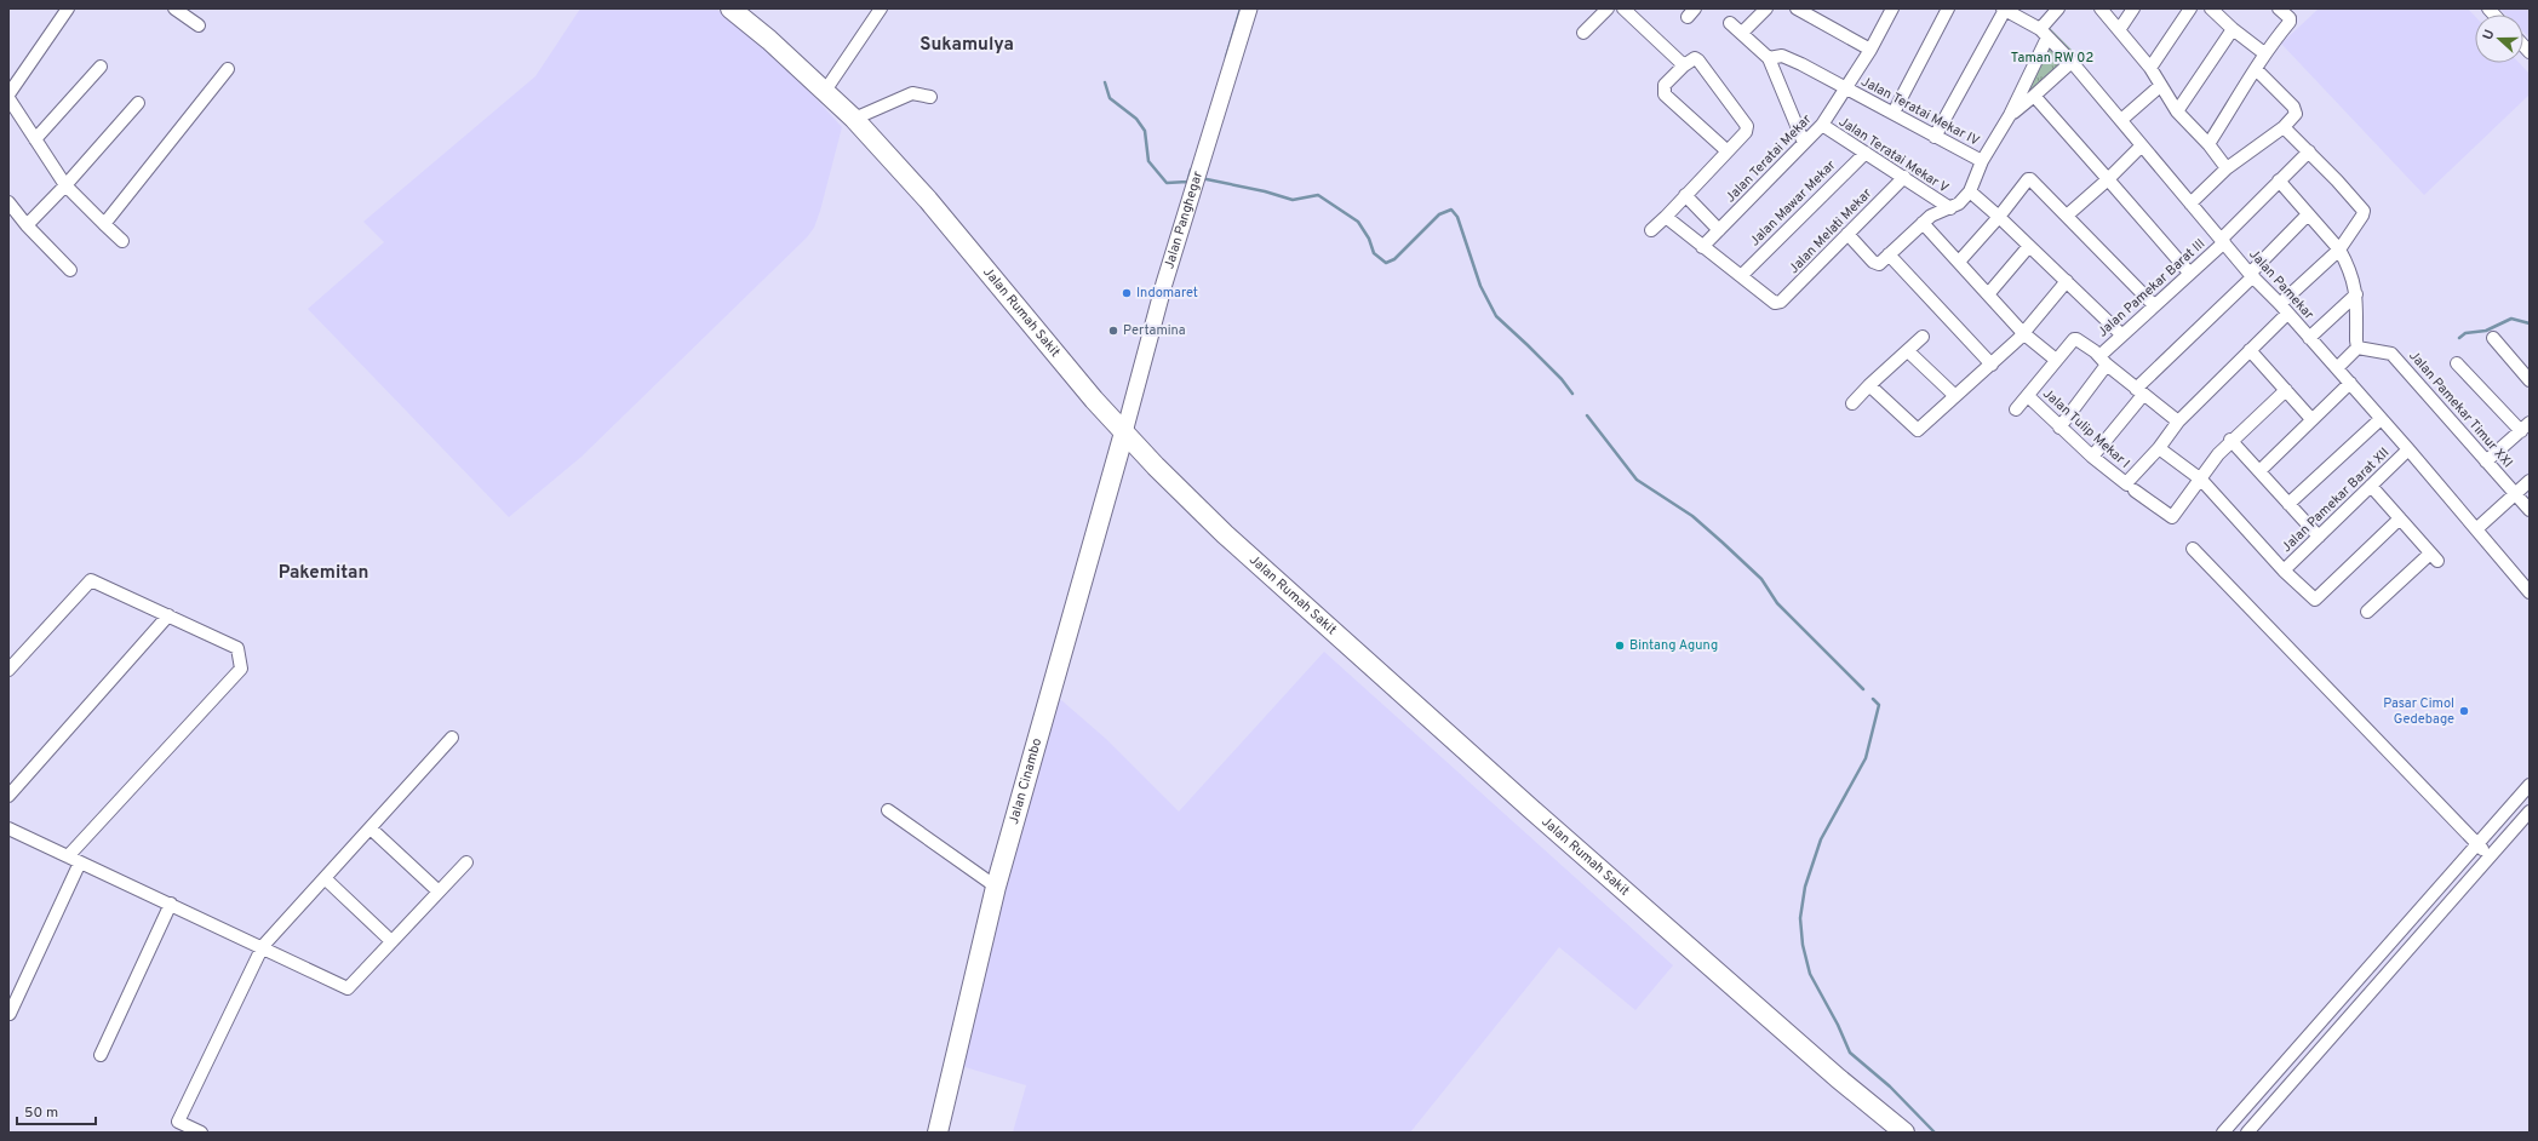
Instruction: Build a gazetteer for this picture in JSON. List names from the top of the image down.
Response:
{
  "streets": {
    "main road": ["Jalan Rumah Sakit", "Jalan Cinambo"],
    "street": [
      "Jalan Teratai Mekar IV",
      "Jalan Teratai Mekar V",
      "Jalan Teratai Mekar",
      "Jalan Mawar Mekar",
      "Jalan Panghegar",
      "Jalan Melati Mekar",
      "Jalan Pamekar",
      "Jalan Pamekar Barat III",
      "Jalan Pamekar Timur XXI",
      "Jalan Tulip Mekar I",
      "Jalan Pamekar Barat XII"
    ]
  },
  "crossings": [
    ["Jalan Teratai Mekar IV", "Jalan Teratai Mekar"],
    ["Jalan Teratai Mekar V", "Jalan Teratai Mekar"],
    ["Jalan Teratai Mekar V", "Jalan Mawar Mekar"],
    ["Jalan Teratai Mekar V", "Jalan Melati Mekar"],
    ["Jalan Mawar Mekar", "Jalan Melati Mekar"],
    ["Jalan Panghegar", "Jalan Rumah Sakit"],
    ["Jalan Panghegar", "Jalan Cinambo"],
    ["Jalan Pamekar", "Jalan Pamekar Barat III"],
    ["Jalan Pamekar", "Jalan Pamekar Barat XII"],
    ["Jalan Pamekar Barat III", "Jalan Tulip Mekar I"],
    ["Jalan Rumah Sakit", "Jalan Cinambo"]
  ],
  "districts": ["Sukamulya", "Pakemitan"],
  "parks": ["Taman RW 02"],
  "places": [
    "Indomaret",
    "Pertamina",
    "Bintang Agung",
    "Pasar Cimol Gedebage"
  ],
  "scale_bar": "50 m",
  "north": "left"
}
